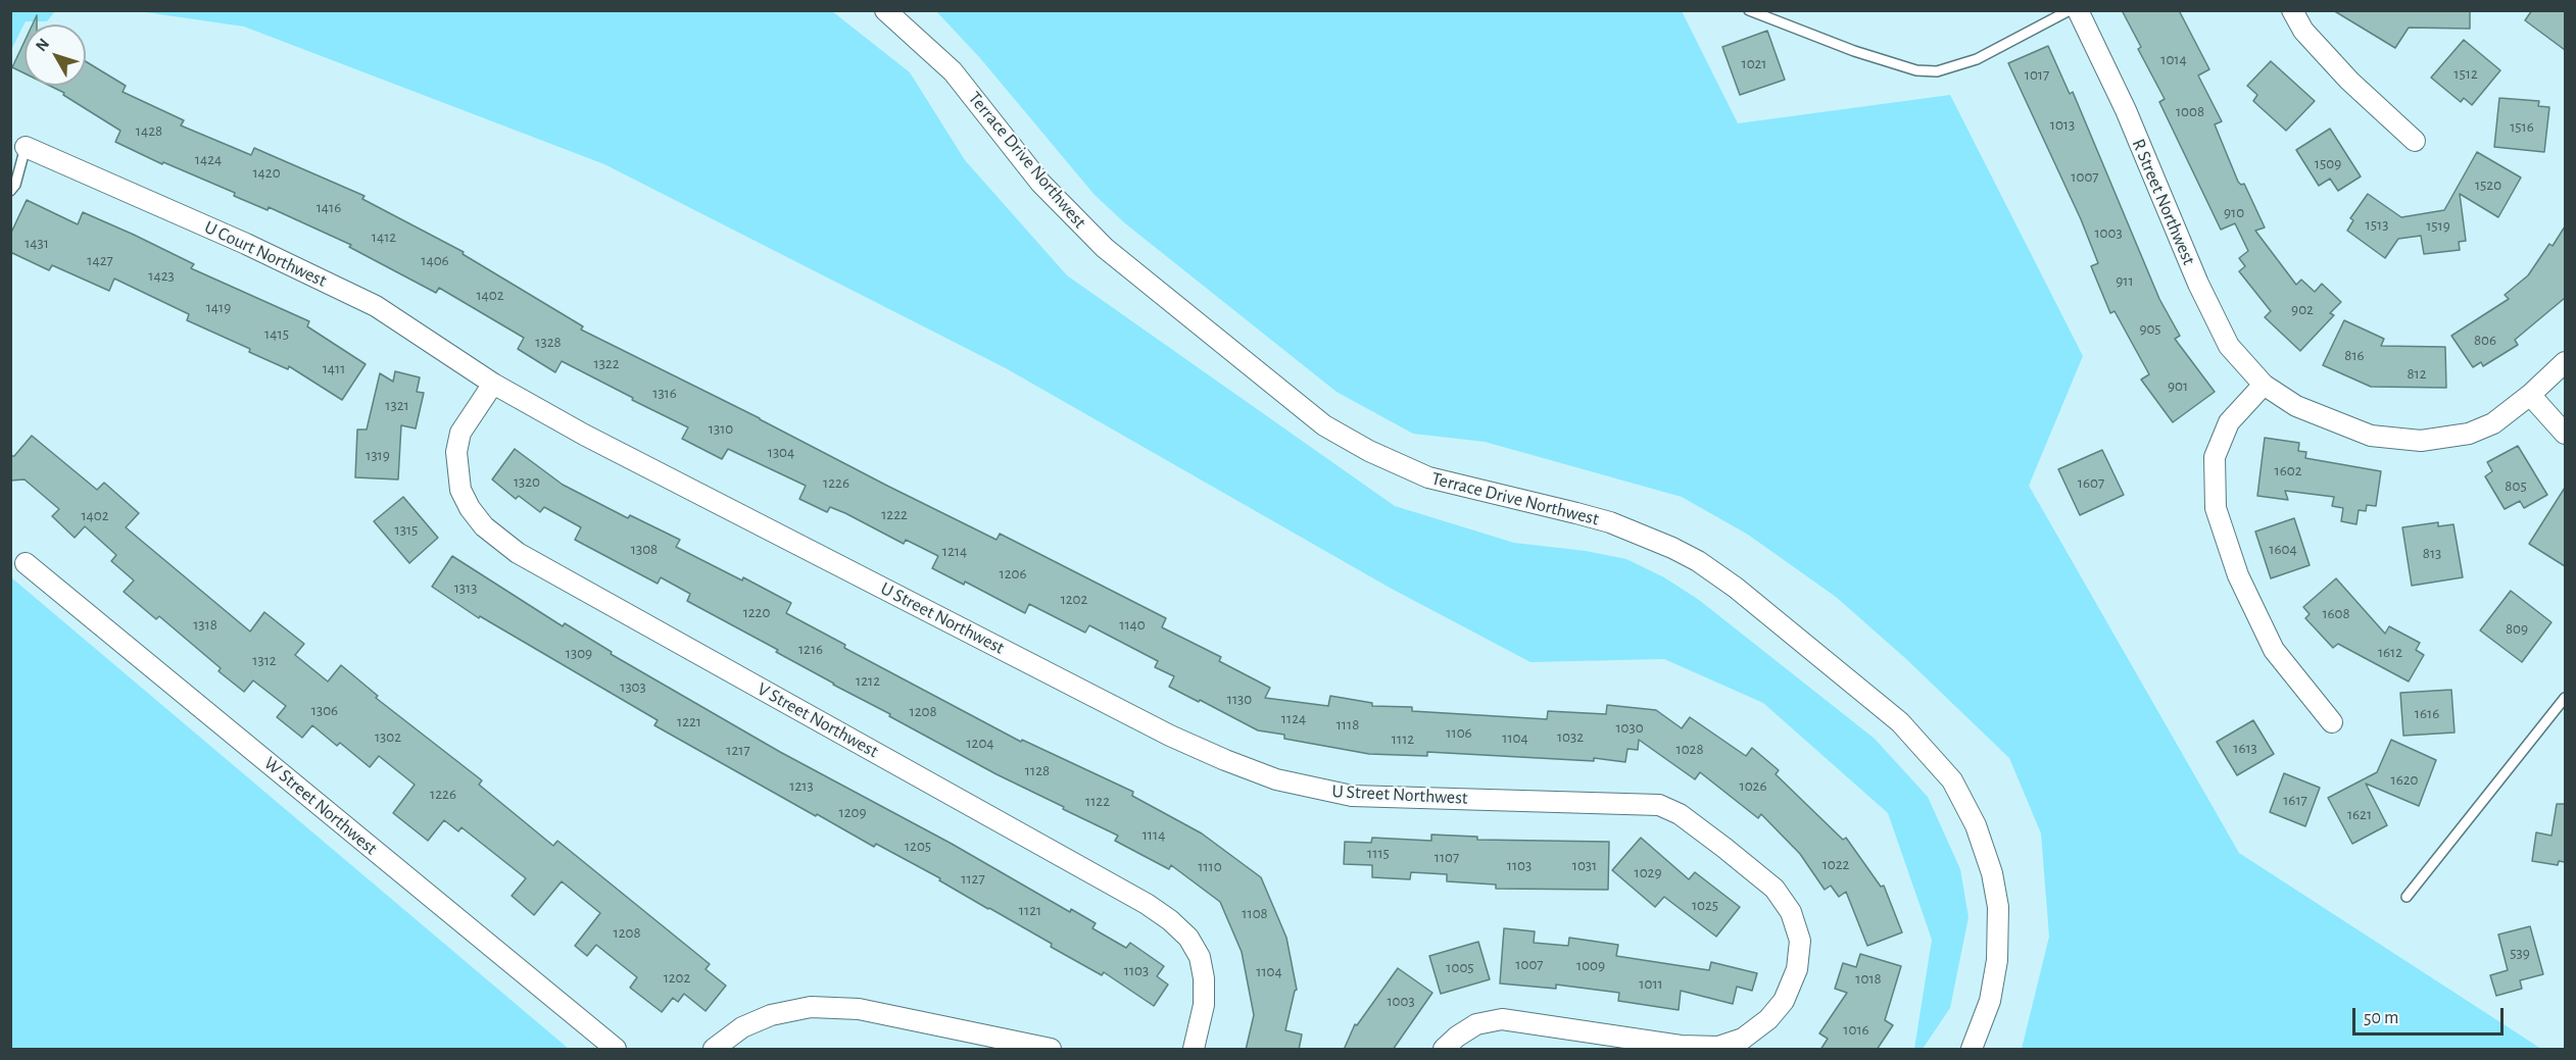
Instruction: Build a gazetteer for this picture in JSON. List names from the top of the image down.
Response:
{
  "streets": {
    "street": [
      "Terrace Drive Northwest",
      "R Street Northwest",
      "U Court Northwest",
      "U Street Northwest",
      "V Street Northwest",
      "W Street Northwest"
    ]
  },
  "crossings": [
    ["U Court Northwest", "U Street Northwest"],
    ["U Court Northwest", "V Street Northwest"],
    ["U Street Northwest", "V Street Northwest"]
  ],
  "house_numbers": [
    "1014",
    "1021",
    "1512",
    "1017",
    "1008",
    "1013",
    "1516",
    "1428",
    "1424",
    "1509",
    "1420",
    "1007",
    "1520",
    "1416",
    "910",
    "1513",
    "1519",
    "1003",
    "1412",
    "1431",
    "1427",
    "1406",
    "1423",
    "911",
    "1402",
    "1419",
    "902",
    "905",
    "1415",
    "806",
    "1328",
    "816",
    "1322",
    "1411",
    "812",
    "901",
    "1316",
    "1321",
    "1310",
    "1304",
    "1319",
    "1602",
    "1320",
    "1226",
    "1607",
    "805",
    "1222",
    "1402",
    "1315",
    "1308",
    "1604",
    "1214",
    "813",
    "1206",
    "1313",
    "1202",
    "1220",
    "1608",
    "1318",
    "1140",
    "809",
    "1216",
    "1612",
    "1309",
    "1312",
    "1212",
    "1303",
    "1130",
    "1306",
    "1208",
    "1616",
    "1124",
    "1221",
    "1118",
    "1030",
    "1106",
    "1302",
    "1032",
    "1104",
    "1112",
    "1204",
    "1613",
    "1028",
    "1217",
    "1128",
    "1620",
    "1213",
    "1026",
    "1226",
    "1617",
    "1122",
    "1209",
    "1621",
    "1114",
    "1205",
    "1115",
    "1107",
    "1022",
    "1103",
    "1031",
    "1110",
    "1029",
    "1127",
    "1025",
    "1121",
    "1108",
    "1208",
    "539",
    "1007",
    "1009",
    "1005",
    "1103",
    "1104",
    "1202",
    "1018",
    "1011",
    "1003",
    "1016"
  ],
  "scale_bar": "50 m",
  "north": "top left"
}
